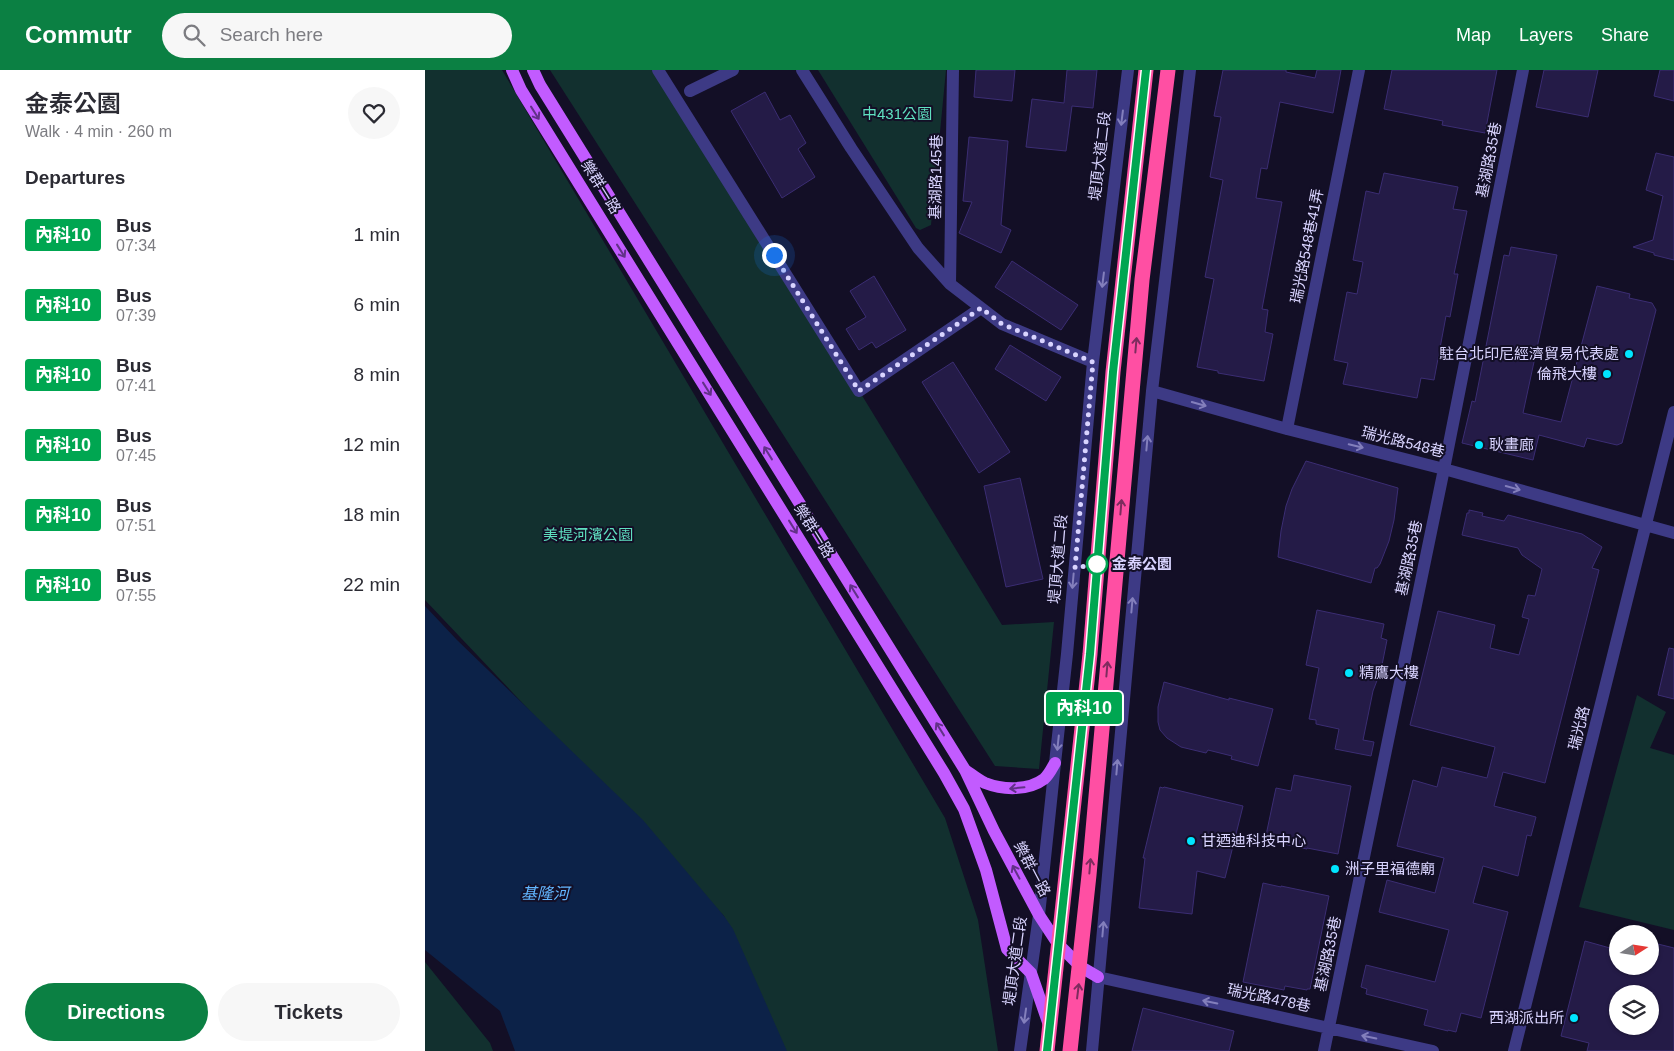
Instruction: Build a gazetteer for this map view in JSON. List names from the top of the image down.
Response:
{
  "streets": {
    "main road": ["樂群一路"],
    "street": [
      "堤頂大道二段",
      "基湖路35巷",
      "基湖路145巷",
      "瑞光路548巷41弄",
      "瑞光路548巷",
      "瑞光路",
      "瑞光路478巷"
    ]
  },
  "crossings": [
    ["堤頂大道二段", "樂群一路"],
    ["基湖路35巷", "瑞光路548巷"],
    ["基湖路35巷", "瑞光路478巷"],
    ["樂群一路", "瑞光路478巷"],
    ["瑞光路548巷41弄", "瑞光路548巷"],
    ["瑞光路548巷", "瑞光路"]
  ],
  "one_way": ["瑞光路548巷", "瑞光路478巷"],
  "water": ["基隆河"],
  "parks": ["中431公園", "美堤河濱公園"],
  "places": [
    "駐台北印尼經濟貿易代表處",
    "倫飛大樓",
    "耿畫廊",
    "金泰公園",
    "精鷹大樓",
    "甘迺迪科技中心",
    "洲子里福德廟",
    "西湖派出所"
  ],
  "lines": ["bus line 內科10"],
  "north": "right",
  "page": {
    "header": "Commutr",
    "search": "Search here",
    "nav": ["Map", "Layers", "Share"],
    "heading": [
      ["金泰公園", "Walk · 4 min · 260 m"],
      "Departures"
    ],
    "on_map": "內科10",
    "list": [
      {
        "mark": "內科10",
        "name": "Bus",
        "note": "07:34",
        "value": "1 min"
      },
      {
        "mark": "內科10",
        "name": "Bus",
        "note": "07:39",
        "value": "6 min"
      },
      {
        "mark": "內科10",
        "name": "Bus",
        "note": "07:41",
        "value": "8 min"
      },
      {
        "mark": "內科10",
        "name": "Bus",
        "note": "07:45",
        "value": "12 min"
      },
      {
        "mark": "內科10",
        "name": "Bus",
        "note": "07:51",
        "value": "18 min"
      },
      {
        "mark": "內科10",
        "name": "Bus",
        "note": "07:55",
        "value": "22 min"
      }
    ],
    "buttons": ["Directions", "Tickets"]
  }
}
